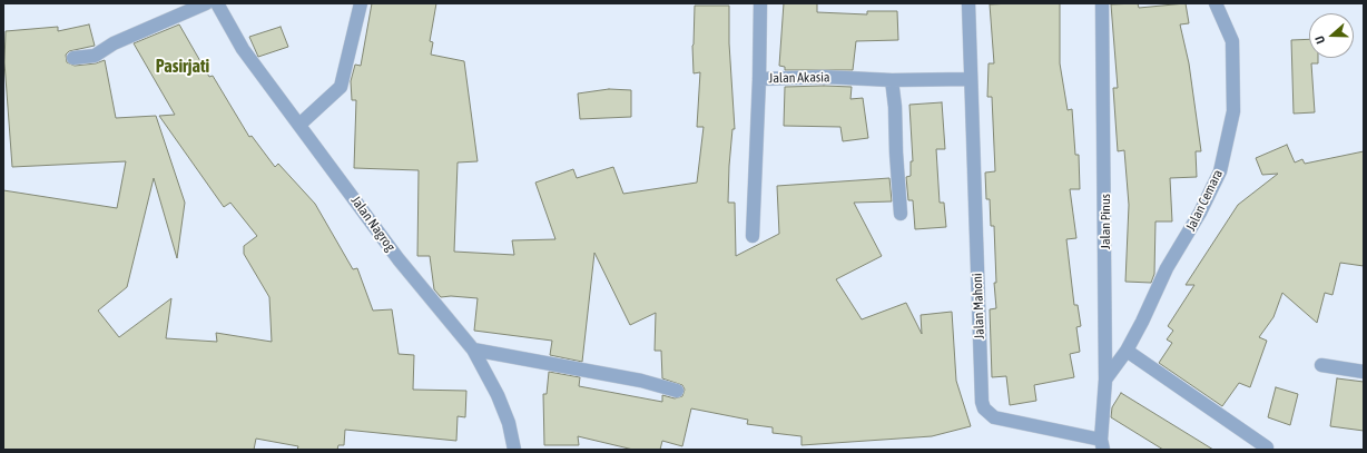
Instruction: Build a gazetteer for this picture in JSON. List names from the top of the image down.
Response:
{
  "streets": {
    "street": [
      "Jalan Akasia",
      "Jalan Cemara",
      "Jalan Pinus",
      "Jalan Nagrog",
      "Jalan Mahoni"
    ]
  },
  "crossings": [
    ["Jalan Akasia", "Jalan Mahoni"],
    ["Jalan Cemara", "Jalan Pinus"],
    ["Jalan Pinus", "Jalan Mahoni"]
  ],
  "districts": ["Pasirjati"],
  "north": "left"
}
